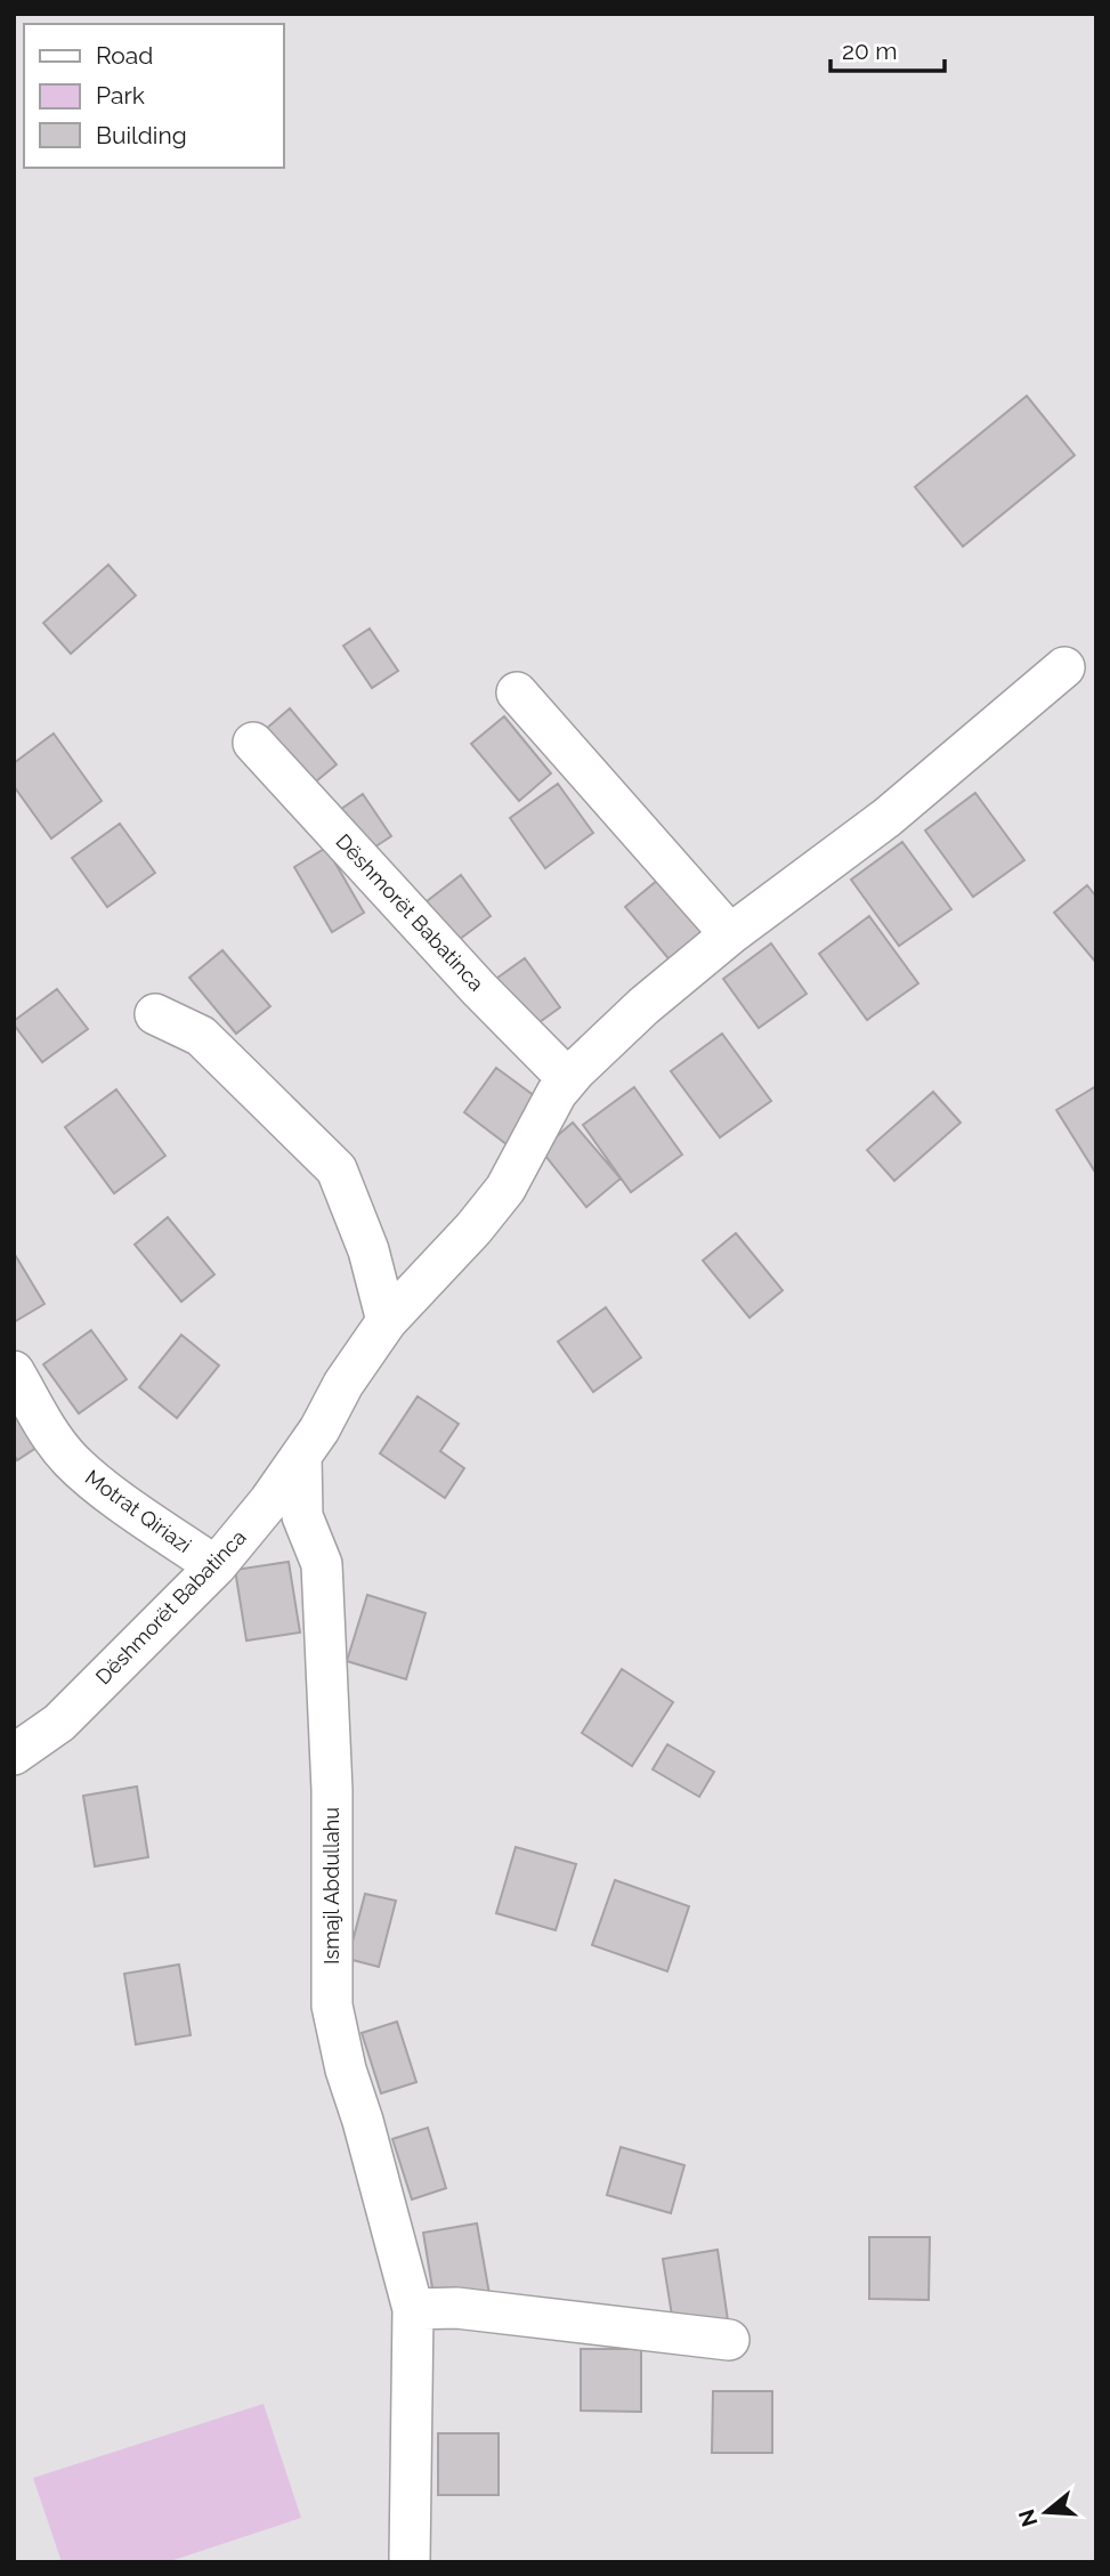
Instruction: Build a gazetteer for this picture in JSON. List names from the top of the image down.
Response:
{
  "streets": {
    "street": ["Dëshmorët Babatinca", "Motrat Qiriazi", "Ismajl Abdullahu"]
  },
  "crossings": [
    ["Dëshmorët Babatinca", "Motrat Qiriazi"],
    ["Dëshmorët Babatinca", "Ismajl Abdullahu"]
  ],
  "legend": ["Road", "Park", "Building"],
  "scale_bar": "20 m",
  "north": "left"
}
